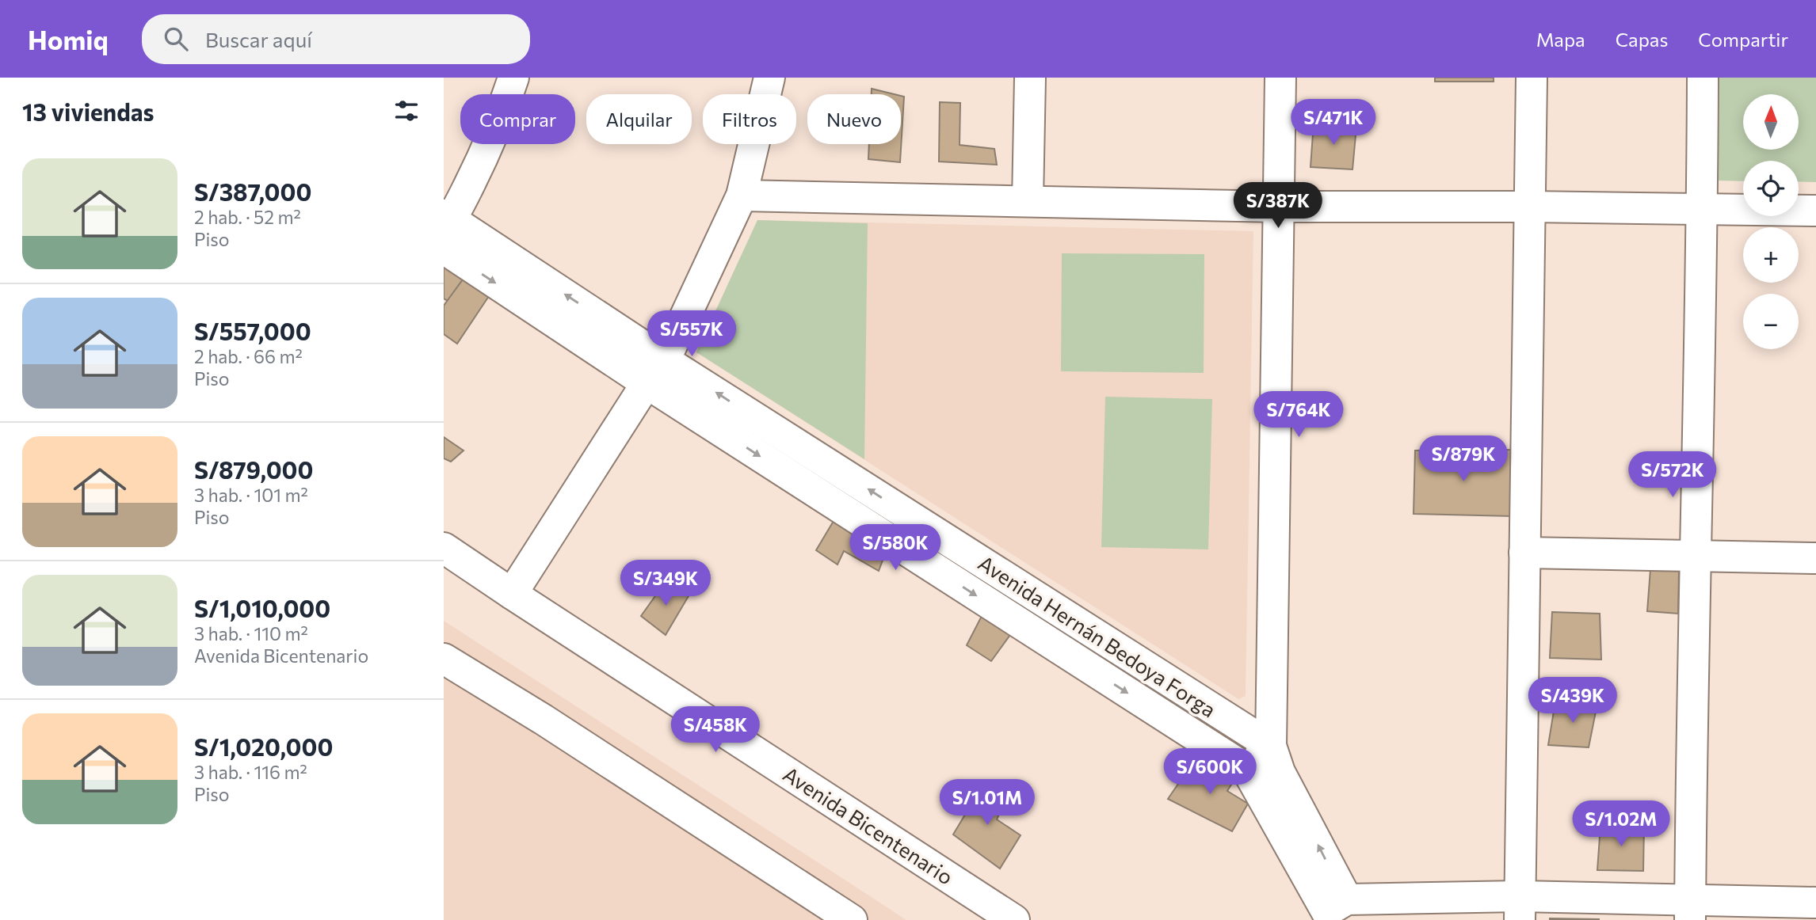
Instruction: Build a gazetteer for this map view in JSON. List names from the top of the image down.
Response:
{
  "streets": {
    "street": ["Avenida Hernán Bedoya Forga", "Avenida Bicentenario"]
  },
  "north": "top",
  "page": {
    "header": "Homiq",
    "search": "Buscar aquí",
    "nav": ["Mapa", "Capas", "Compartir"],
    "heading": "13 viviendas",
    "map_buttons": ["+", "−"],
    "chip": [
      "Comprar",
      "Alquilar",
      "Filtros",
      "Nuevo"
    ],
    "price": [
      "S/471K",
      "S/387K",
      "S/557K",
      "S/764K",
      "S/879K",
      "S/572K",
      "S/580K",
      "S/349K",
      "S/439K",
      "S/458K",
      "S/600K",
      "S/1.01M",
      "S/1.02M"
    ],
    "list": [
      {
        "name": "S/387,000",
        "note": "2 hab. · 52 m² · Piso"
      },
      {
        "name": "S/557,000",
        "note": "2 hab. · 66 m² · Piso"
      },
      {
        "name": "S/879,000",
        "note": "3 hab. · 101 m² · Piso"
      },
      {
        "name": "S/1,010,000",
        "note": "3 hab. · 110 m² · Avenida Bicentenario"
      },
      {
        "name": "S/1,020,000",
        "note": "3 hab. · 116 m² · Piso"
      }
    ]
  }
}
